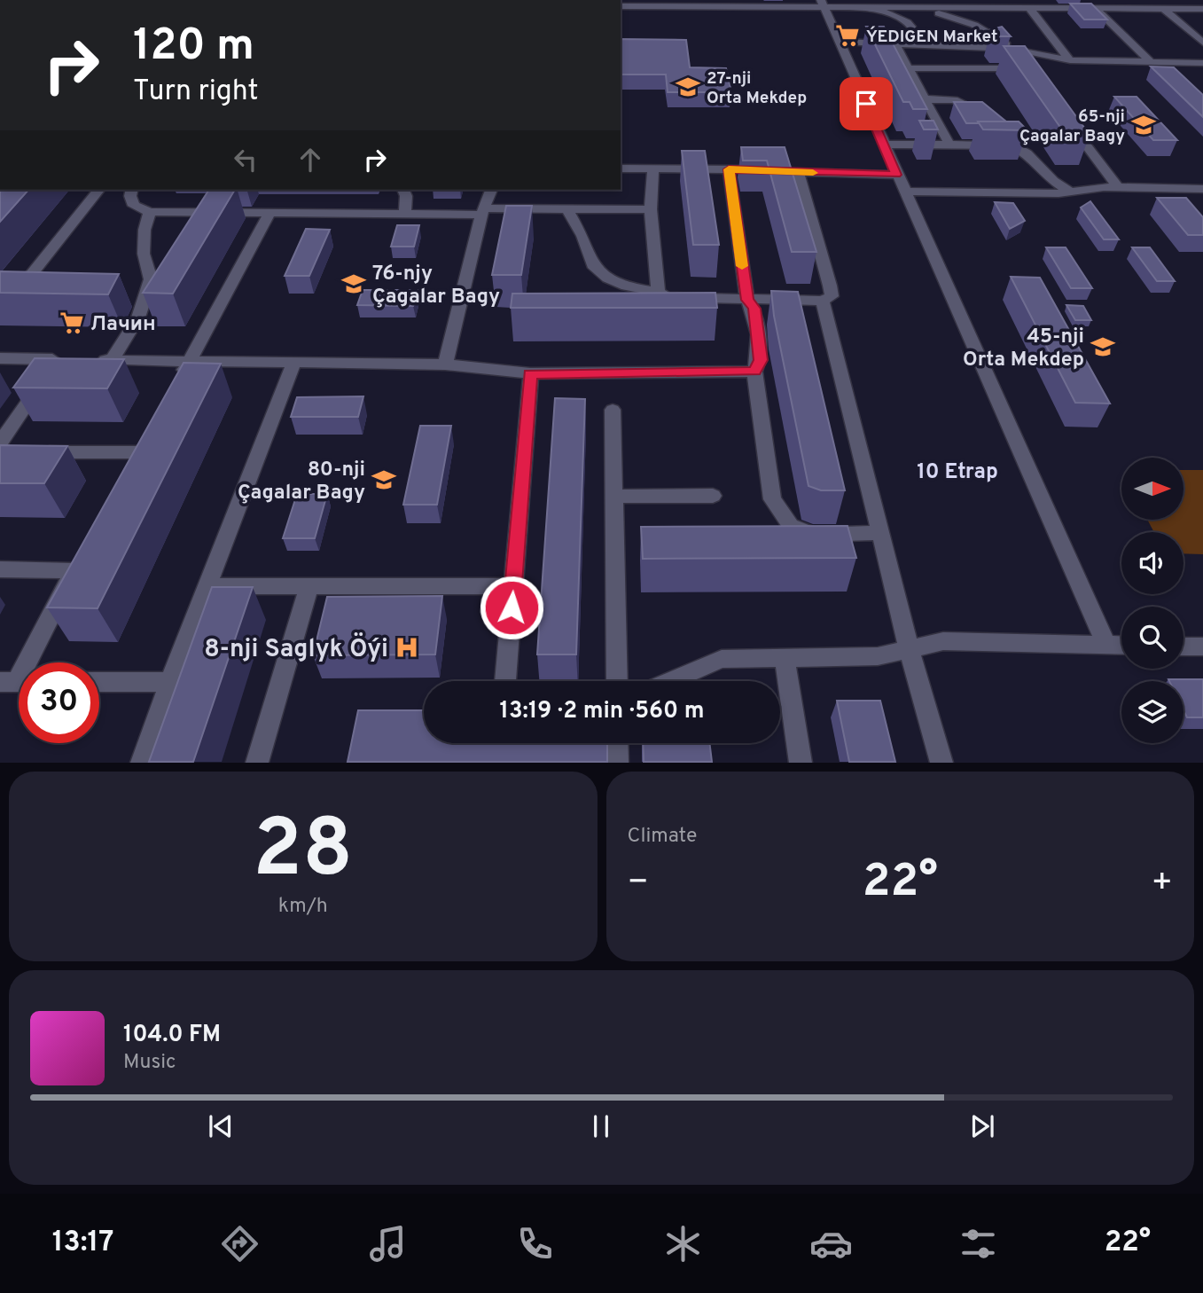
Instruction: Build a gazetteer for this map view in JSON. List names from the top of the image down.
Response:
{
  "districts": ["10 Etrap"],
  "places": {
    "supermarket": ["ÝEDIGEN Market", "Лачин"],
    "school or university": [
      "27-nji Orta Mekdep",
      "65-nji Çagalar Bagy",
      "76-njy Çagalar Bagy",
      "45-nji Orta Mekdep",
      "80-nji Çagalar Bagy"
    ],
    "hospital": ["8-nji Saglyk Öýi"]
  },
  "north": "right",
  "page": {
    "turn": ["120 m", "Turn right"],
    "limit": "30",
    "trip": "13:19 · 2 min · 560 m",
    "tile": [
      ["28", "km/h"],
      "Climate"
    ],
    "heat": ["−", "22°", "+"],
    "song": ["104.0 FM", "Music"],
    "tabs": ["13:17", "22°"]
  }
}
